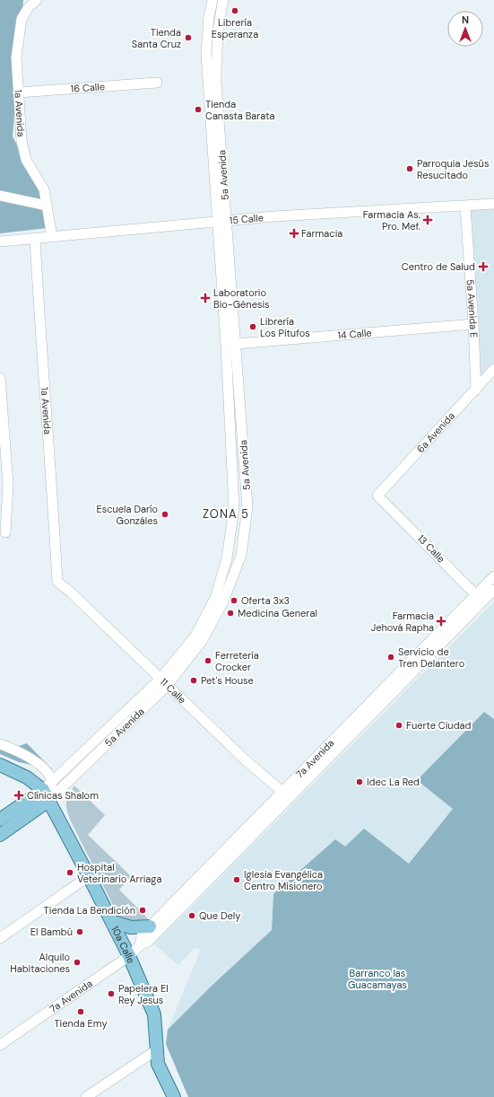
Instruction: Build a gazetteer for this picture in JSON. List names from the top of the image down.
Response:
{
  "streets": {
    "main road": ["5a Avenida", "10a Calle"],
    "street": [
      "16 Calle",
      "1a Avenida",
      "15 Calle",
      "5a Avenida E",
      "14 Calle",
      "6a Avenida",
      "13 Calle",
      "11 Calle",
      "7a Avenida"
    ]
  },
  "crossings": [
    ["16 Calle", "1a Avenida"],
    ["1a Avenida", "15 Calle"],
    ["1a Avenida", "11 Calle"],
    ["5a Avenida", "15 Calle"],
    ["5a Avenida", "14 Calle"],
    ["5a Avenida", "11 Calle"],
    ["5a Avenida", "10a Calle"],
    ["15 Calle", "5a Avenida E"],
    ["5a Avenida E", "14 Calle"],
    ["5a Avenida E", "6a Avenida"],
    ["6a Avenida", "13 Calle"],
    ["13 Calle", "7a Avenida"],
    ["11 Calle", "7a Avenida"],
    ["7a Avenida", "10a Calle"]
  ],
  "districts": ["ZONA 5"],
  "parks": ["Barranco las Guacamayas"],
  "places": {
    "other": [
      "Librería Esperanza",
      "Tienda Santa Cruz",
      "Tienda Canasta Barata",
      "Parroquia Jesús Resucitado",
      "Librería Los Pitufos",
      "Escuela Darío Gonzáles",
      "Oferta 3x3",
      "Medicina General",
      "Servicio de Tren Delantero",
      "Ferretería Crocker",
      "Pet's House",
      "Fuerte Ciudad",
      "Idec La Red",
      "Hospital Veterinario Arriaga",
      "Iglesia Evangélica Centro Misionero",
      "Tienda La Bendición",
      "Que Dely",
      "El Bambú",
      "Alquilo Habitaciones",
      "Papelera El Rey Jesus",
      "Tienda Emy"
    ],
    "health": [
      "Farmacia As. Pro. Mef.",
      "Farmacia",
      "Centro de Salud",
      "Laboratorio Bio-Génesis",
      "Farmacia Jehová Rapha",
      "Clínicas Shalom"
    ]
  },
  "north": "top"
}
